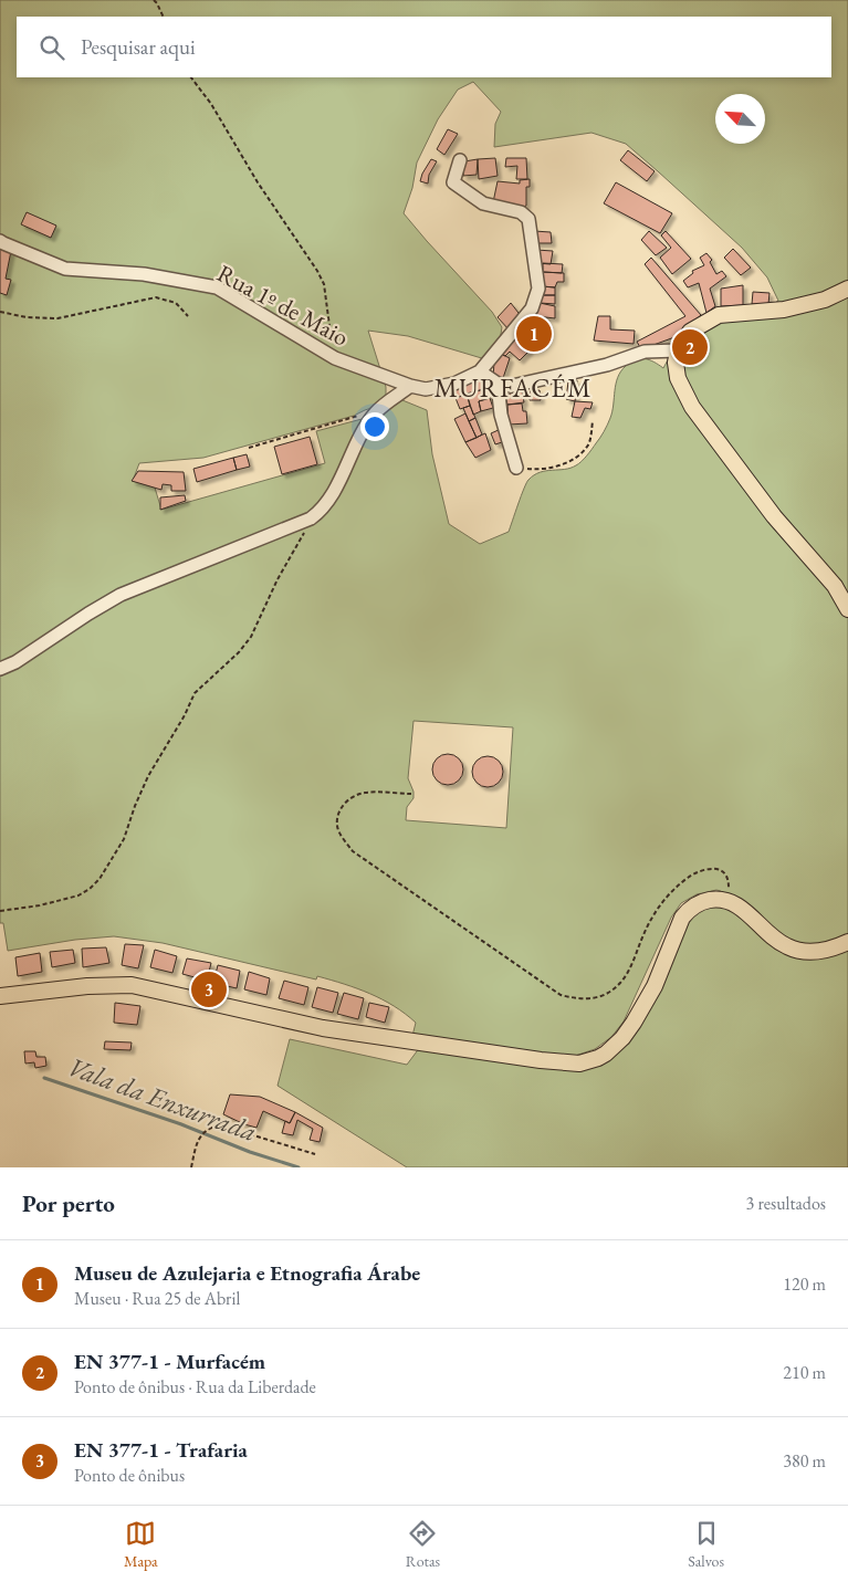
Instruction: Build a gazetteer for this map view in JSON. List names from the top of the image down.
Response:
{
  "streets": {
    "street": ["Rua 1º de Maio"]
  },
  "districts": ["MURFACÉM"],
  "water": ["Vala da Enxurrada"],
  "north": "top left",
  "page": {
    "search": "Pesquisar aqui",
    "pins": ["1", "2", "3"],
    "heading": ["Por perto", "3 resultados"],
    "list": [
      {
        "mark": "1",
        "name": "Museu de Azulejaria e Etnografia Árabe",
        "note": "Museu · Rua 25 de Abril",
        "value": "120 m"
      },
      {
        "mark": "2",
        "name": "EN 377-1 - Murfacém",
        "note": "Ponto de ônibus · Rua da Liberdade",
        "value": "210 m"
      },
      {
        "mark": "3",
        "name": "EN 377-1 - Trafaria",
        "note": "Ponto de ônibus",
        "value": "380 m"
      }
    ],
    "nav": ["Mapa", "Rotas", "Salvos"]
  }
}
